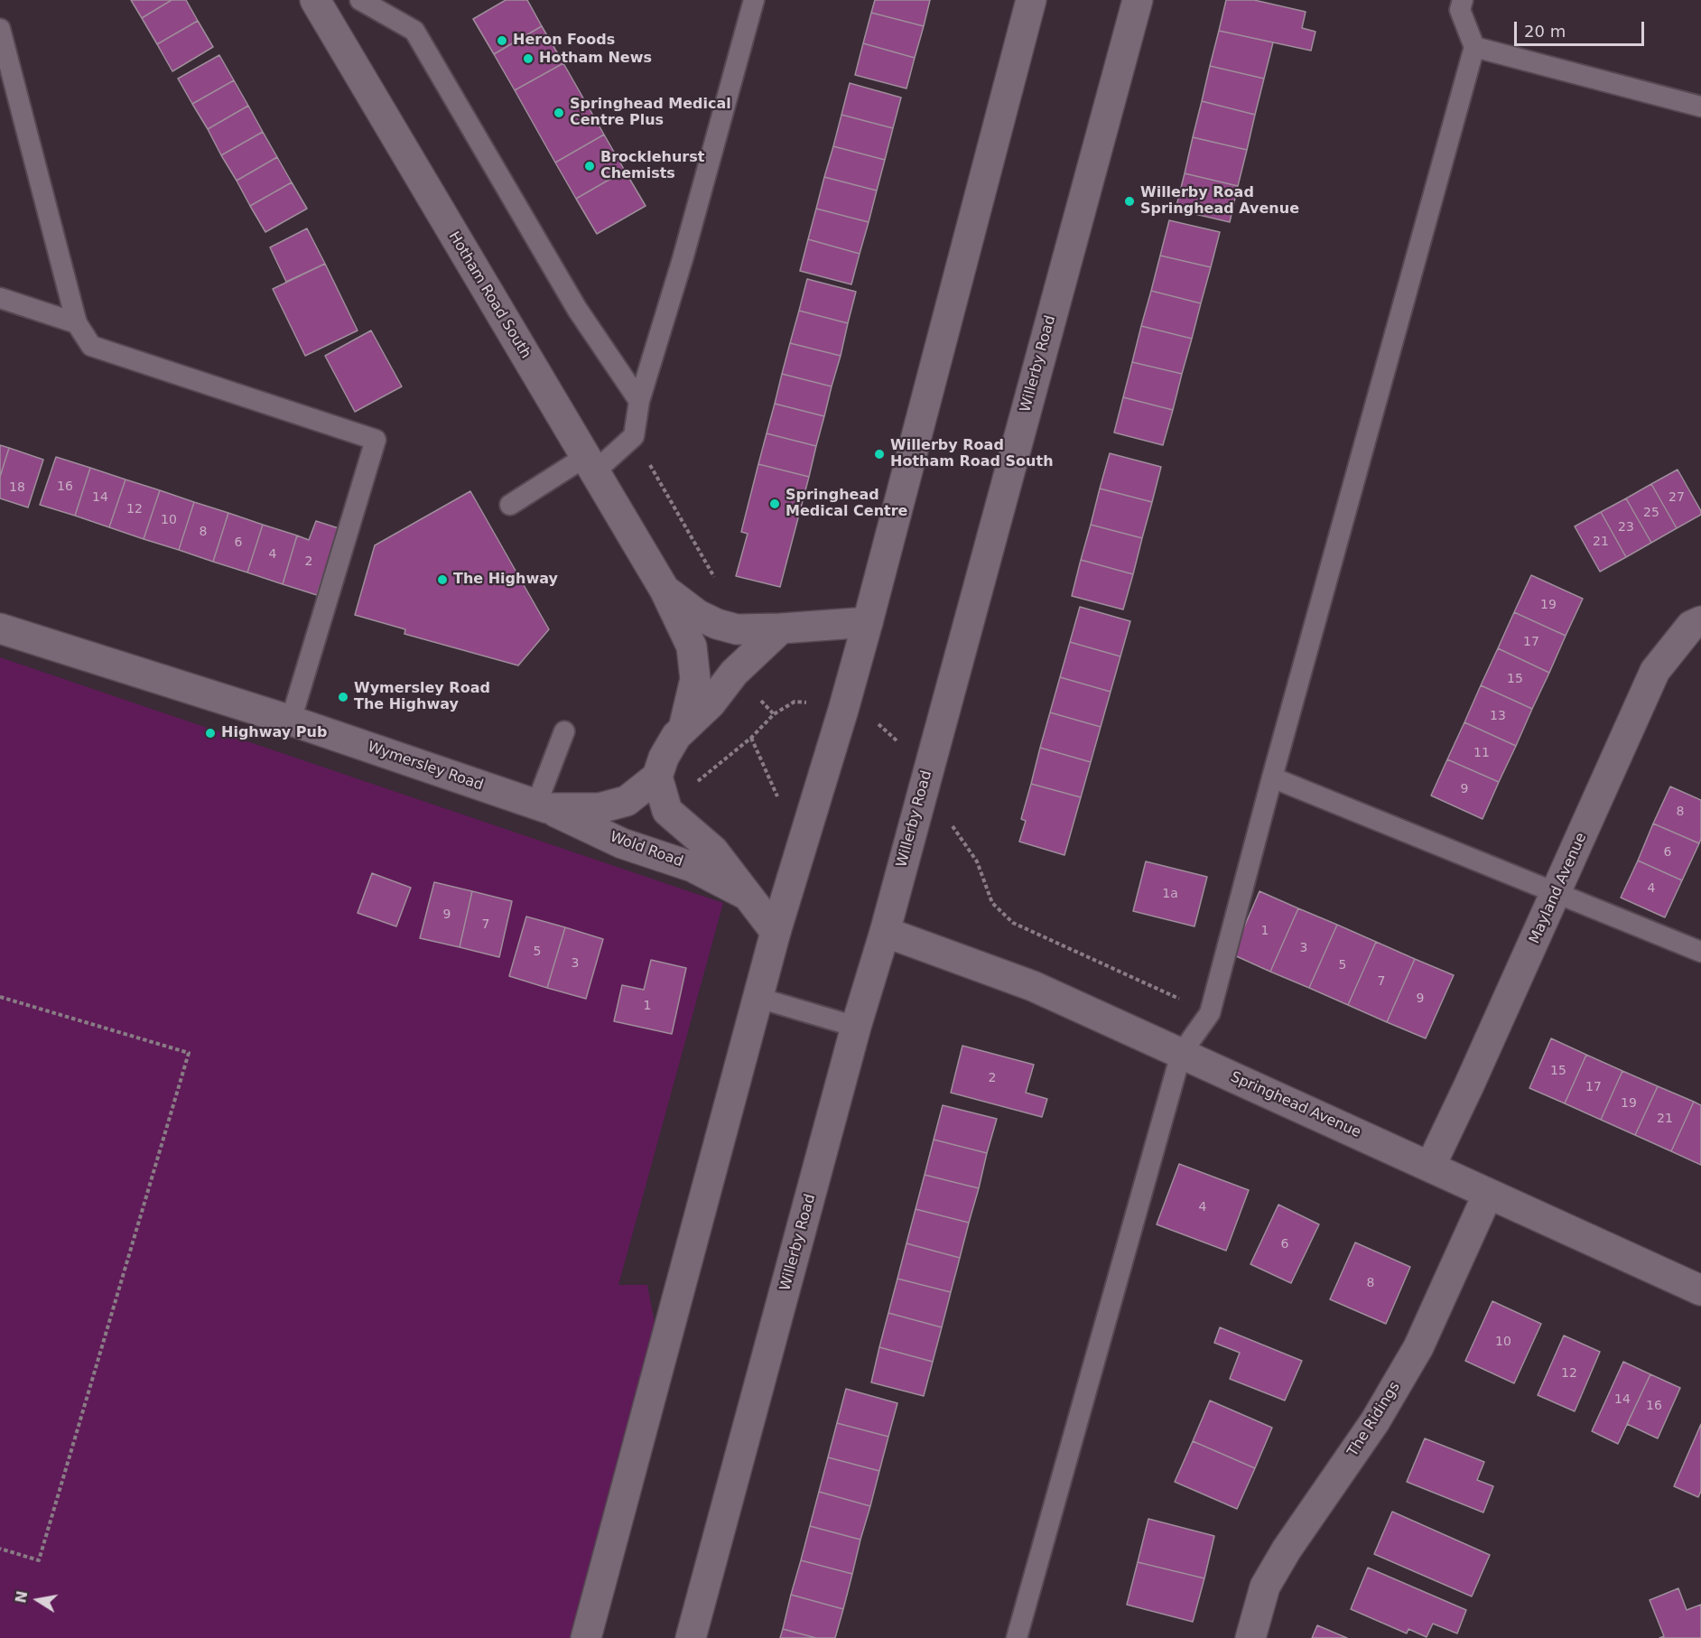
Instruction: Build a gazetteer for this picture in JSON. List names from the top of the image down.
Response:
{
  "streets": {
    "street": [
      "Hotham Road South",
      "Willerby Road",
      "Wymersley Road",
      "Wold Road",
      "Mayland Avenue",
      "Springhead Avenue",
      "The Ridings"
    ]
  },
  "crossings": [
    ["Hotham Road South", "Wymersley Road"],
    ["Willerby Road", "Springhead Avenue"],
    ["Wymersley Road", "Wold Road"],
    ["Mayland Avenue", "Springhead Avenue"],
    ["Springhead Avenue", "The Ridings"]
  ],
  "places": [
    "Heron Foods",
    "Hotham News",
    "Springhead Medical Centre Plus",
    "Brocklehurst Chemists",
    "Willerby Road Springhead Avenue",
    "Willerby Road Hotham Road South",
    "Springhead Medical Centre",
    "The Highway",
    "Wymersley Road The Highway",
    "Highway Pub"
  ],
  "house_numbers": [
    "16",
    "18",
    "14",
    "27",
    "12",
    "25",
    "10",
    "23",
    "8",
    "21",
    "6",
    "4",
    "2",
    "19",
    "17",
    "15",
    "13",
    "11",
    "9",
    "8",
    "6",
    "4",
    "1a",
    "9",
    "7",
    "1",
    "3",
    "5",
    "3",
    "5",
    "7",
    "9",
    "1",
    "15",
    "2",
    "17",
    "19",
    "21",
    "4",
    "6",
    "8",
    "10",
    "12",
    "14",
    "16"
  ],
  "scale_bar": "20 m",
  "north": "left"
}
